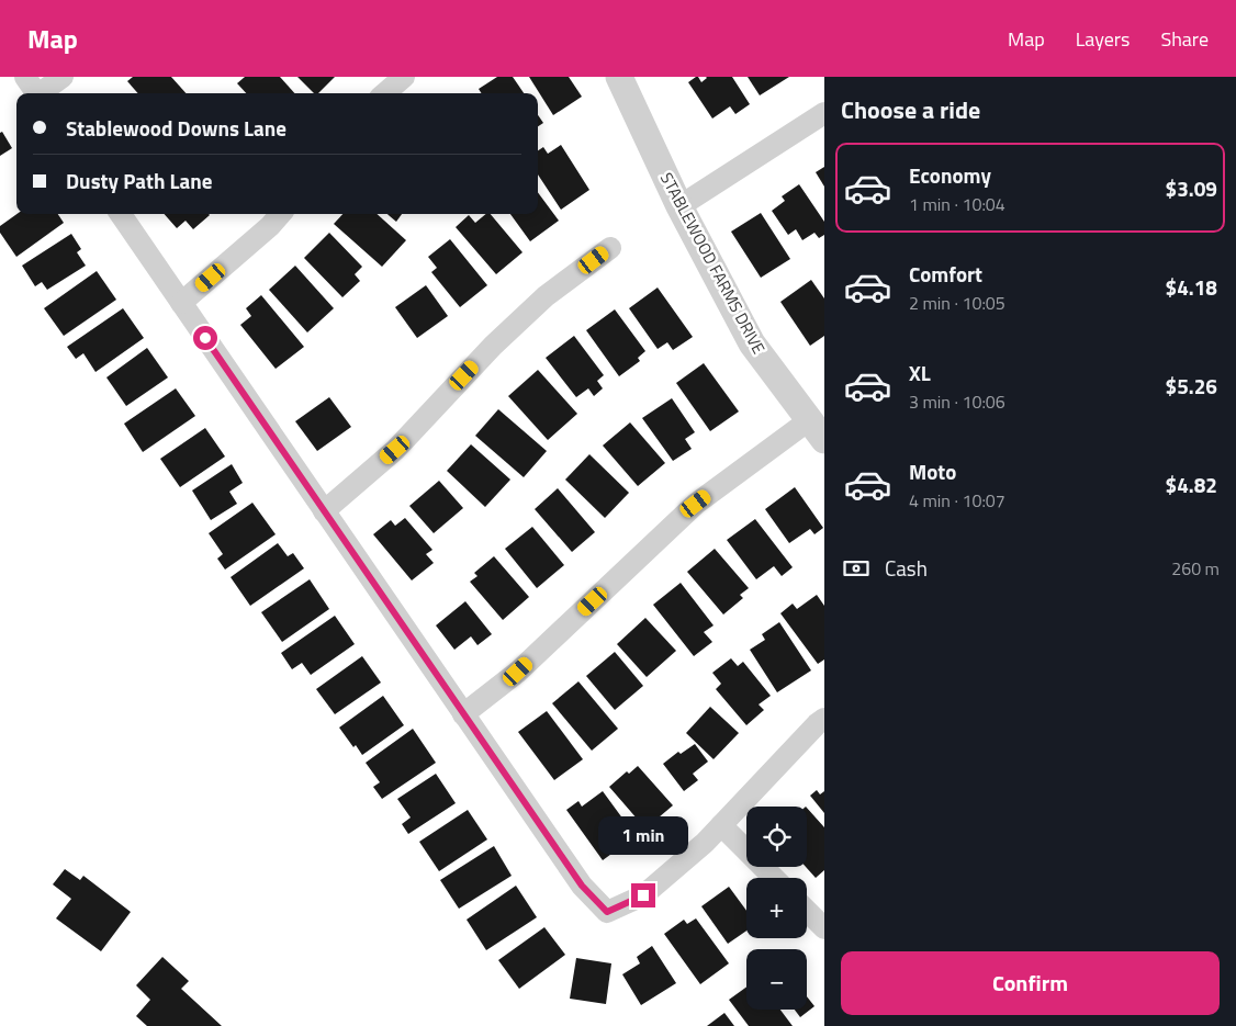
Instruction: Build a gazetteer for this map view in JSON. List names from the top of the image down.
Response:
{
  "streets": {
    "street": ["STABLEWOOD FARMS DRIVE"]
  },
  "page": {
    "header": "Map",
    "nav": ["Map", "Layers", "Share"],
    "heading": "Choose a ride",
    "banner": ["Stablewood Downs Lane", "Dusty Path Lane"],
    "list": [
      {
        "name": "Economy",
        "note": "1 min · 10:04",
        "value": "$3.09"
      },
      {
        "name": "Comfort",
        "note": "2 min · 10:05",
        "value": "$4.18"
      },
      {
        "name": "XL",
        "note": "3 min · 10:06",
        "value": "$5.26"
      },
      {
        "name": "Moto",
        "note": "4 min · 10:07",
        "value": "$4.82"
      }
    ],
    "pay": ["Cash", "260 m"],
    "map_buttons": ["+", "−"],
    "bubble": "1 min",
    "buttons": "Confirm"
  }
}
